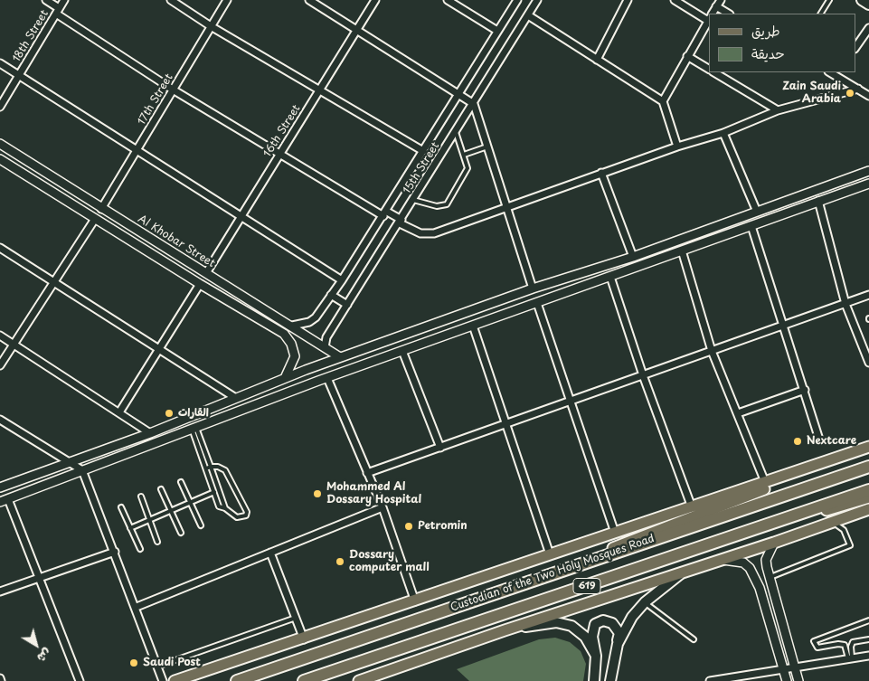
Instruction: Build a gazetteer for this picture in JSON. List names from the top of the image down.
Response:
{
  "streets": {
    "highway": ["Custodian of the Two Holy Mosques Road", "619"],
    "street": [
      "18th Street",
      "17th Street",
      "16th Street",
      "15th Street",
      "Al Khobar Street"
    ]
  },
  "crossings": [
    ["17th Street", "Al Khobar Street"],
    ["16th Street", "Al Khobar Street"],
    ["15th Street", "Al Khobar Street"]
  ],
  "places": [
    "Zain Saudi Arabia",
    "القارات",
    "Nextcare",
    "Mohammed Al Dossary Hospital",
    "Petromin",
    "Dossary computer mall",
    "Saudi Post"
  ],
  "legend": ["طريق", "حديقة"],
  "north": "bottom right"
}
